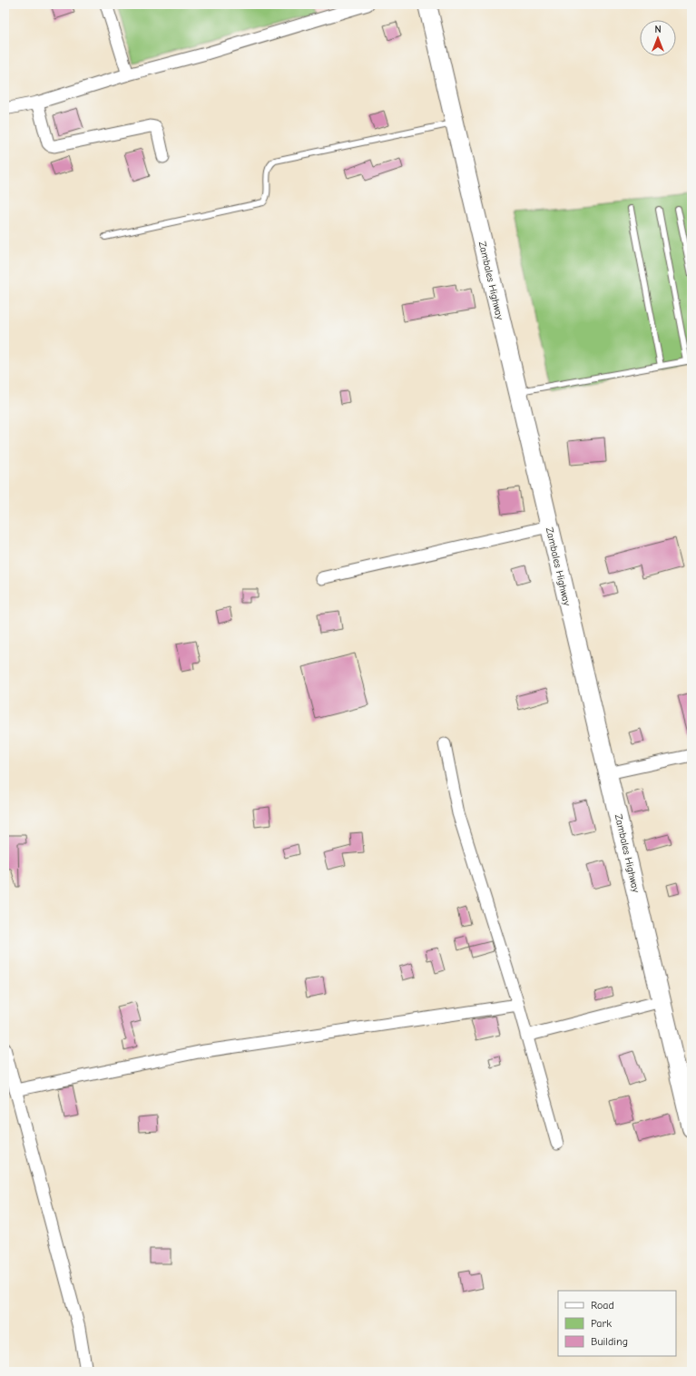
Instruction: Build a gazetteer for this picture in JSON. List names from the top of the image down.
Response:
{
  "streets": {
    "main road": ["Zambales Highway"]
  },
  "legend": ["Road", "Park", "Building"],
  "north": "top"
}
